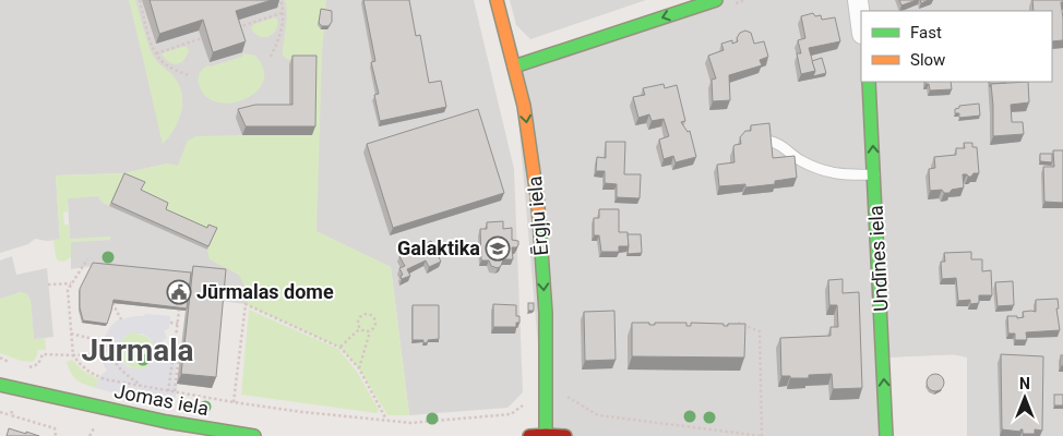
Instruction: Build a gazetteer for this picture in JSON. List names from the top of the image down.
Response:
{
  "streets": {
    "street": ["Ērgļu iela", "Undīnes iela", "Jomas iela"]
  },
  "one_way": ["Ērgļu iela", "Undīnes iela"],
  "districts": ["Jūrmala"],
  "places": {
    "school or university": ["Galaktika"],
    "public building": ["Jūrmalas dome"]
  },
  "legend": ["Fast", "Slow"],
  "north": "top"
}
